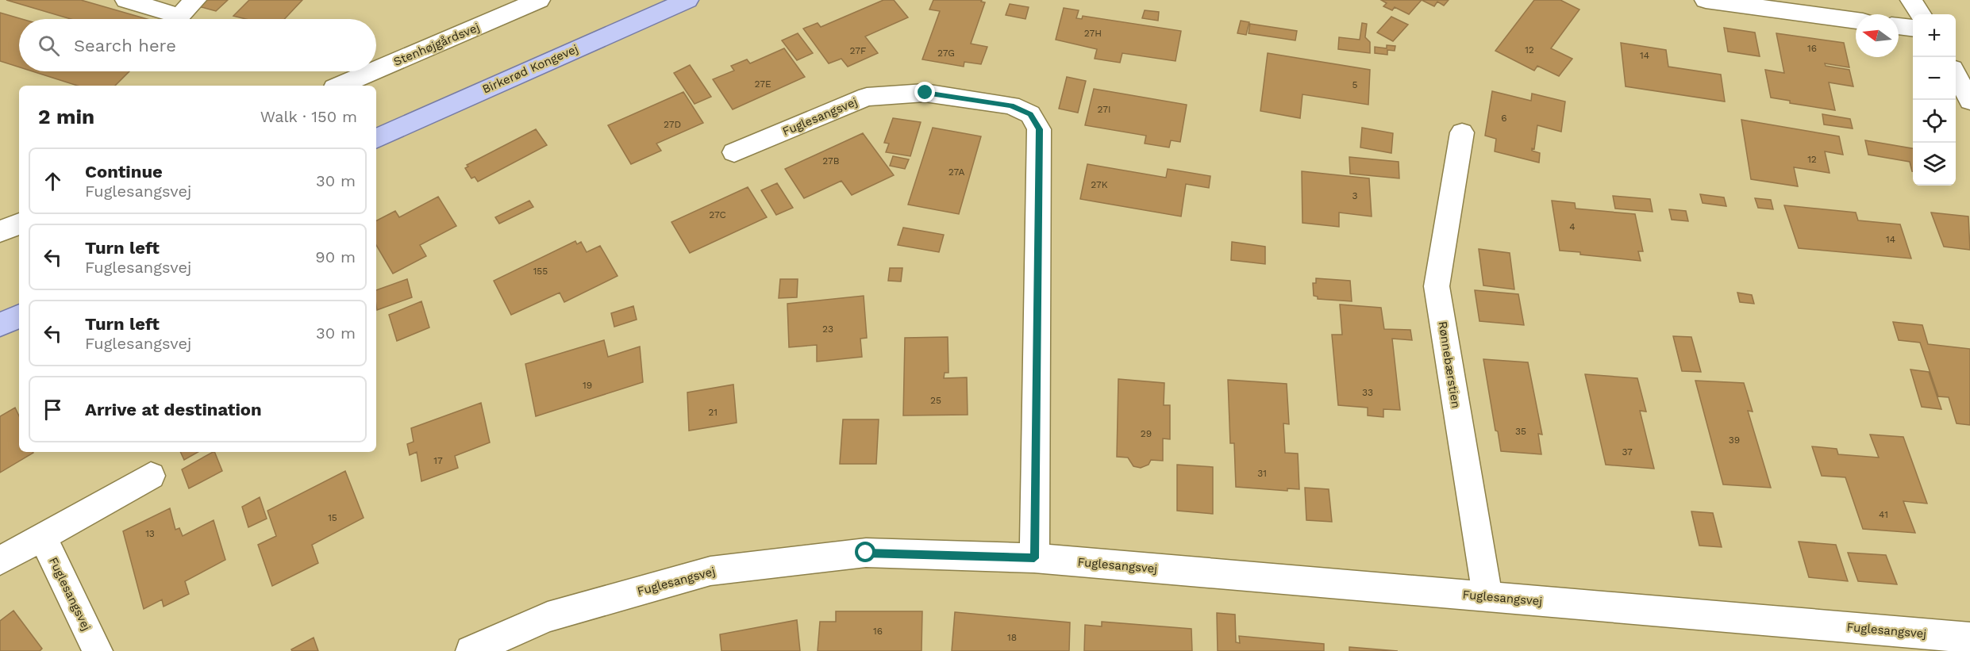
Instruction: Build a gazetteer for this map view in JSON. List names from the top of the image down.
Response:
{
  "streets": {
    "main road": ["Birkerød Kongevej"],
    "street": ["Stenhøjgårdsvej", "Fuglesangsvej", "Rønnebærstien"]
  },
  "crossings": [
    ["Fuglesangsvej", "Rønnebærstien"]
  ],
  "house_numbers": [
    "27H",
    "16",
    "12",
    "27F",
    "27G",
    "14",
    "27E",
    "5",
    "27I",
    "6",
    "27D",
    "12",
    "27B",
    "27A",
    "27K",
    "3",
    "27C",
    "4",
    "14",
    "155",
    "23",
    "19",
    "33",
    "25",
    "21",
    "35",
    "29",
    "39",
    "37",
    "17",
    "31",
    "41",
    "15",
    "13",
    "16",
    "18"
  ],
  "north": "left",
  "page": {
    "map_buttons": ["+", "−"],
    "search": "Search here",
    "heading": ["2 min", "Walk · 150 m"],
    "list": [
      ["Continue", "Fuglesangsvej", "30 m"],
      ["Turn left", "Fuglesangsvej", "90 m"],
      ["Turn left", "Fuglesangsvej", "30 m"],
      "Arrive at destination"
    ]
  }
}
